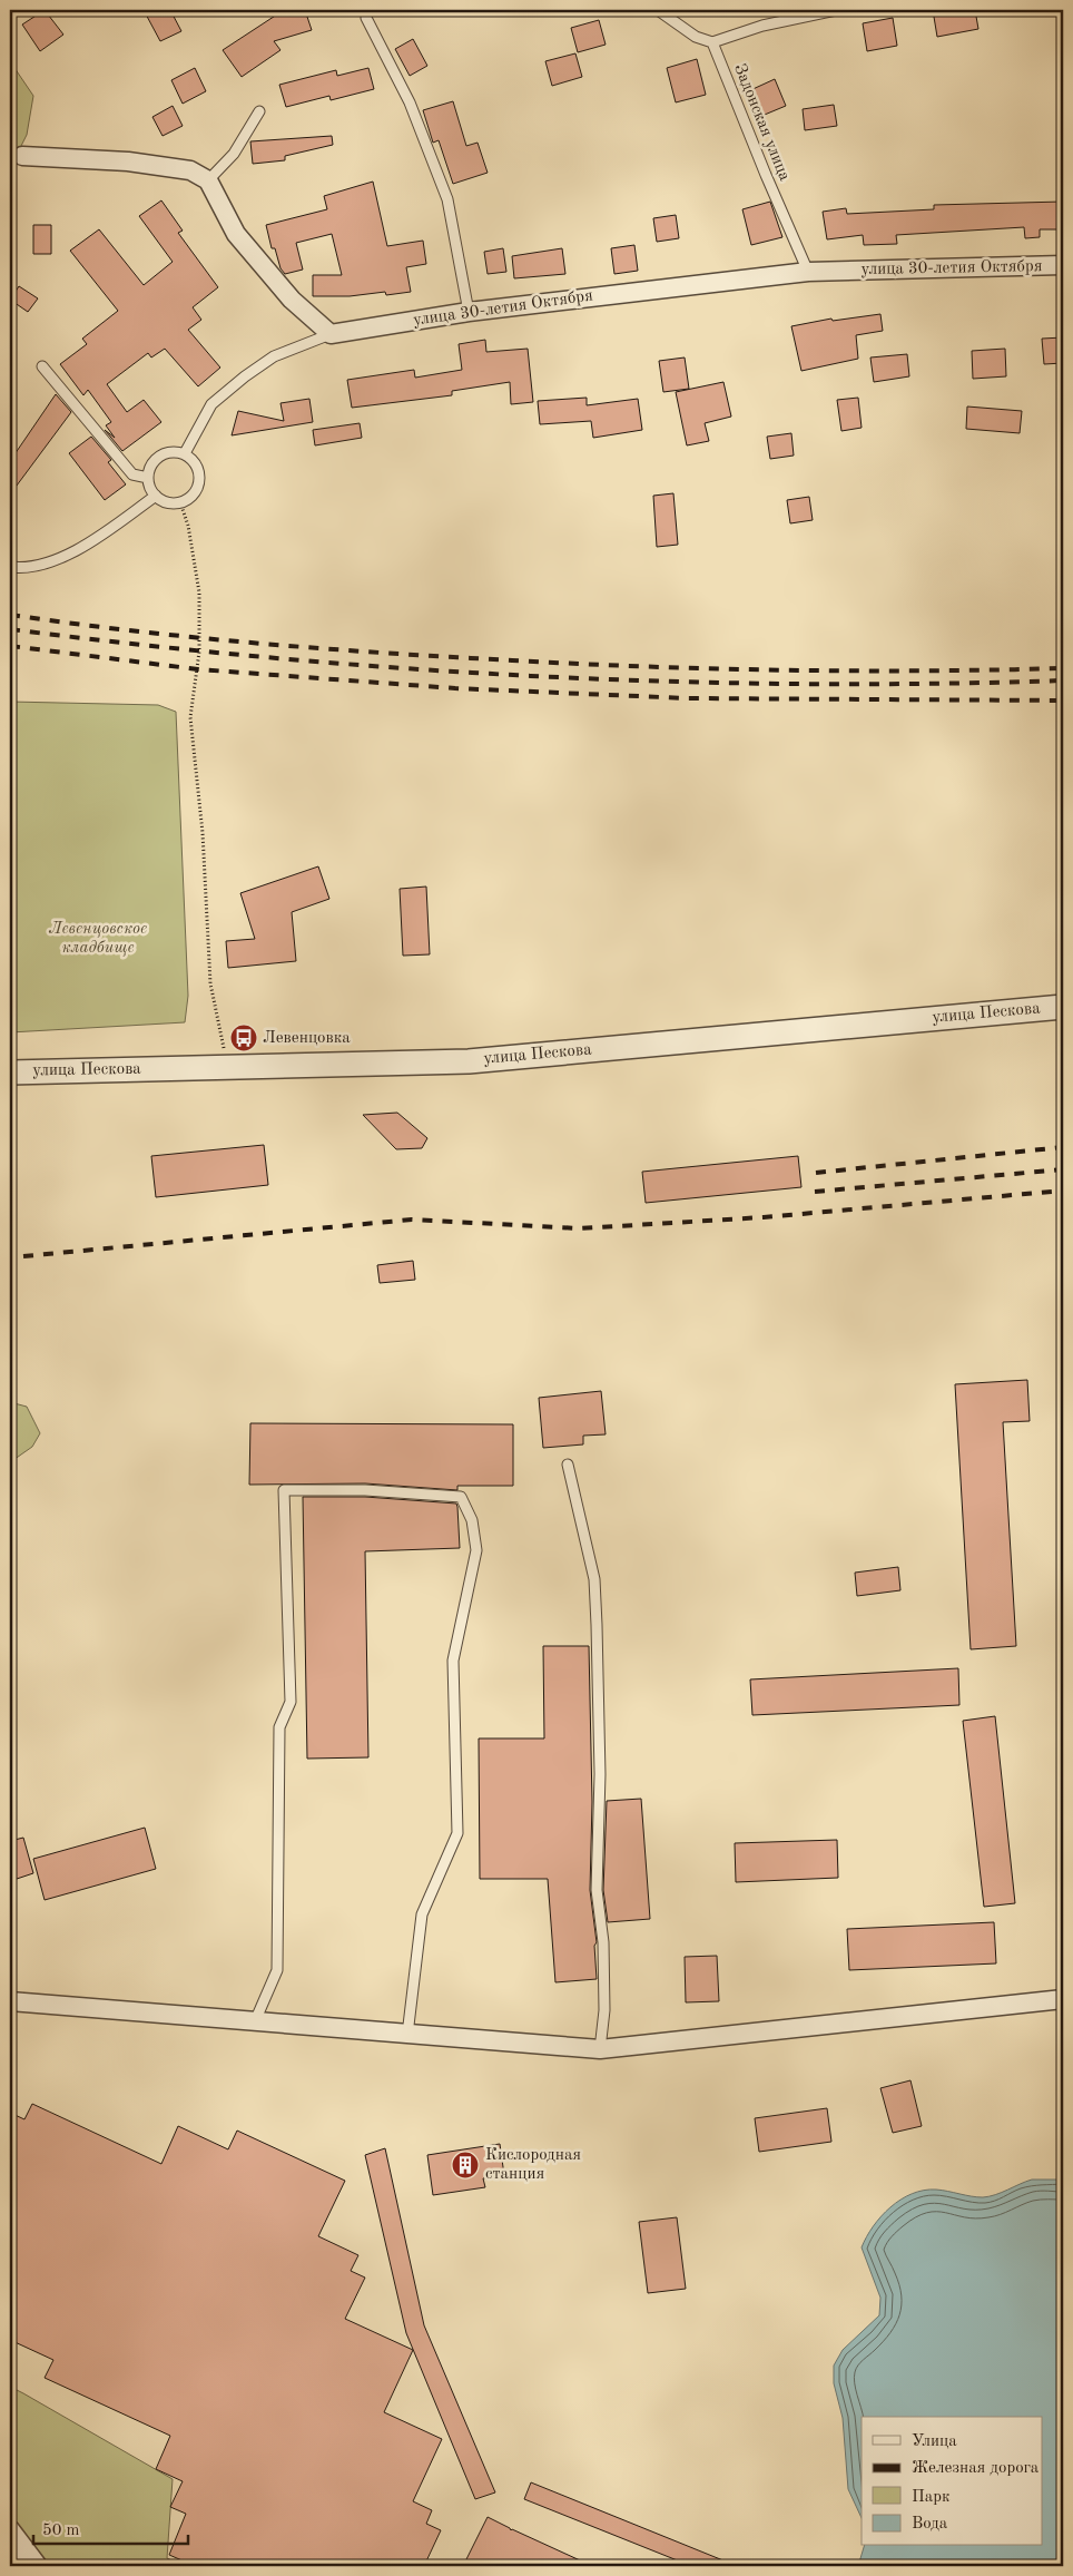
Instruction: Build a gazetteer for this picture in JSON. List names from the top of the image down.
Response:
{
  "streets": {
    "street": ["улица 30-летия Октября", "улица Пескова"],
    "lane": ["Задонская улица"]
  },
  "crossings": [
    ["Задонская улица", "улица 30-летия Октября"]
  ],
  "parks": ["Левенцовское кладбище"],
  "places": {
    "bus stop": ["Левенцовка"],
    "building": ["Кислородная станция"]
  },
  "legend": [
    "Улица",
    "Железная дорога",
    "Парк",
    "Вода"
  ],
  "scale_bar": "50 m"
}
